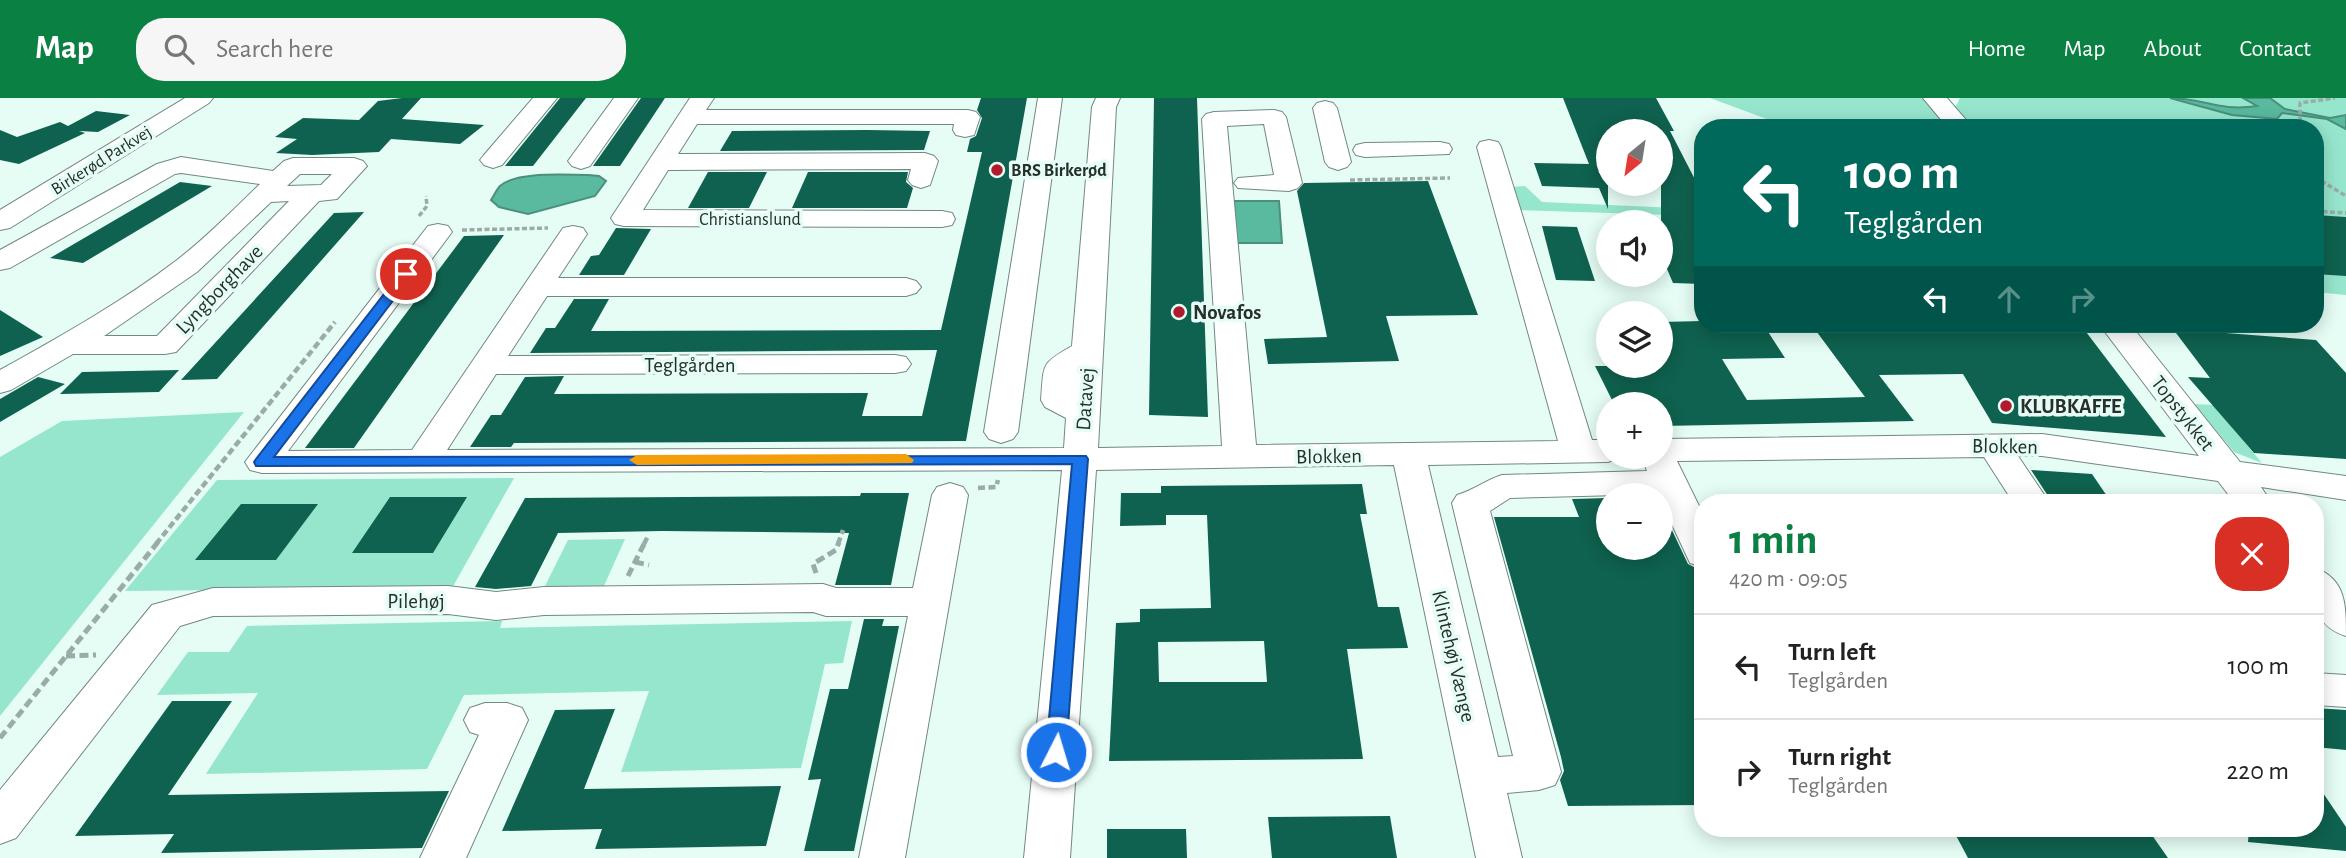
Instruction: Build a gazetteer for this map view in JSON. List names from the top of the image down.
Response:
{
  "streets": {
    "street": [
      "Birkerød Parkvej",
      "Christianslund",
      "Lyngborghave",
      "Teglgården",
      "Datavej",
      "Topstykket",
      "Blokken",
      "Pilehøj",
      "Klintehøj Vænge"
    ]
  },
  "crossings": [
    ["Datavej", "Blokken"],
    ["Topstykket", "Blokken"],
    ["Blokken", "Klintehøj Vænge"]
  ],
  "places": ["BRS Birkerød", "Novafos", "KLUBKAFFE"],
  "north": "bottom left",
  "page": {
    "header": "Map",
    "search": "Search here",
    "nav": [
      "Home",
      "Map",
      "About",
      "Contact"
    ],
    "map_buttons": ["+", "−"],
    "turn": ["100 m", "Teglgården"],
    "heading": ["1 min", "420 m · 09:05"],
    "list": [
      {
        "name": "Turn left",
        "note": "Teglgården",
        "value": "100 m"
      },
      {
        "name": "Turn right",
        "note": "Teglgården",
        "value": "220 m"
      }
    ]
  }
}
